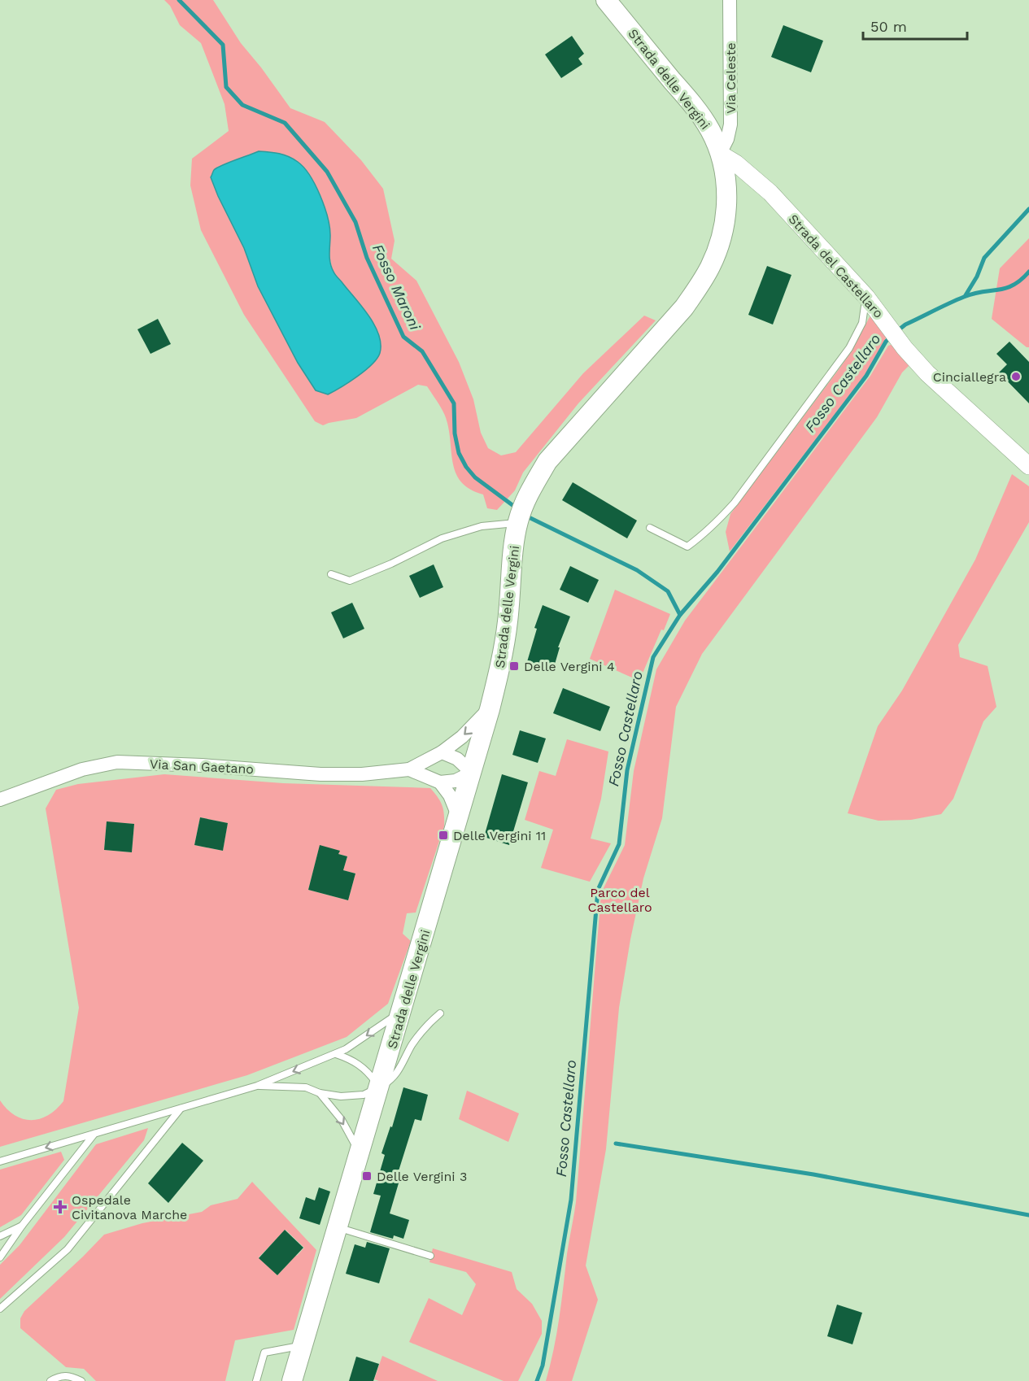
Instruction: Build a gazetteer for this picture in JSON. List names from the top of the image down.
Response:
{
  "streets": {
    "main road": ["Strada delle Vergini"],
    "street": ["Via Celeste", "Strada del Castellaro", "Via San Gaetano"]
  },
  "crossings": [
    ["Via Celeste", "Strada delle Vergini"],
    ["Via Celeste", "Strada del Castellaro"],
    ["Strada delle Vergini", "Strada del Castellaro"],
    ["Strada delle Vergini", "Via San Gaetano"]
  ],
  "water": ["Fosso Maroni", "Fosso Castellaro"],
  "parks": ["Parco del Castellaro"],
  "places": {
    "other": ["Cinciallegra"],
    "transit": ["Delle Vergini 4", "Delle Vergini 11", "Delle Vergini 3"],
    "health": ["Ospedale Civitanova Marche"]
  },
  "scale_bar": "50 m"
}
